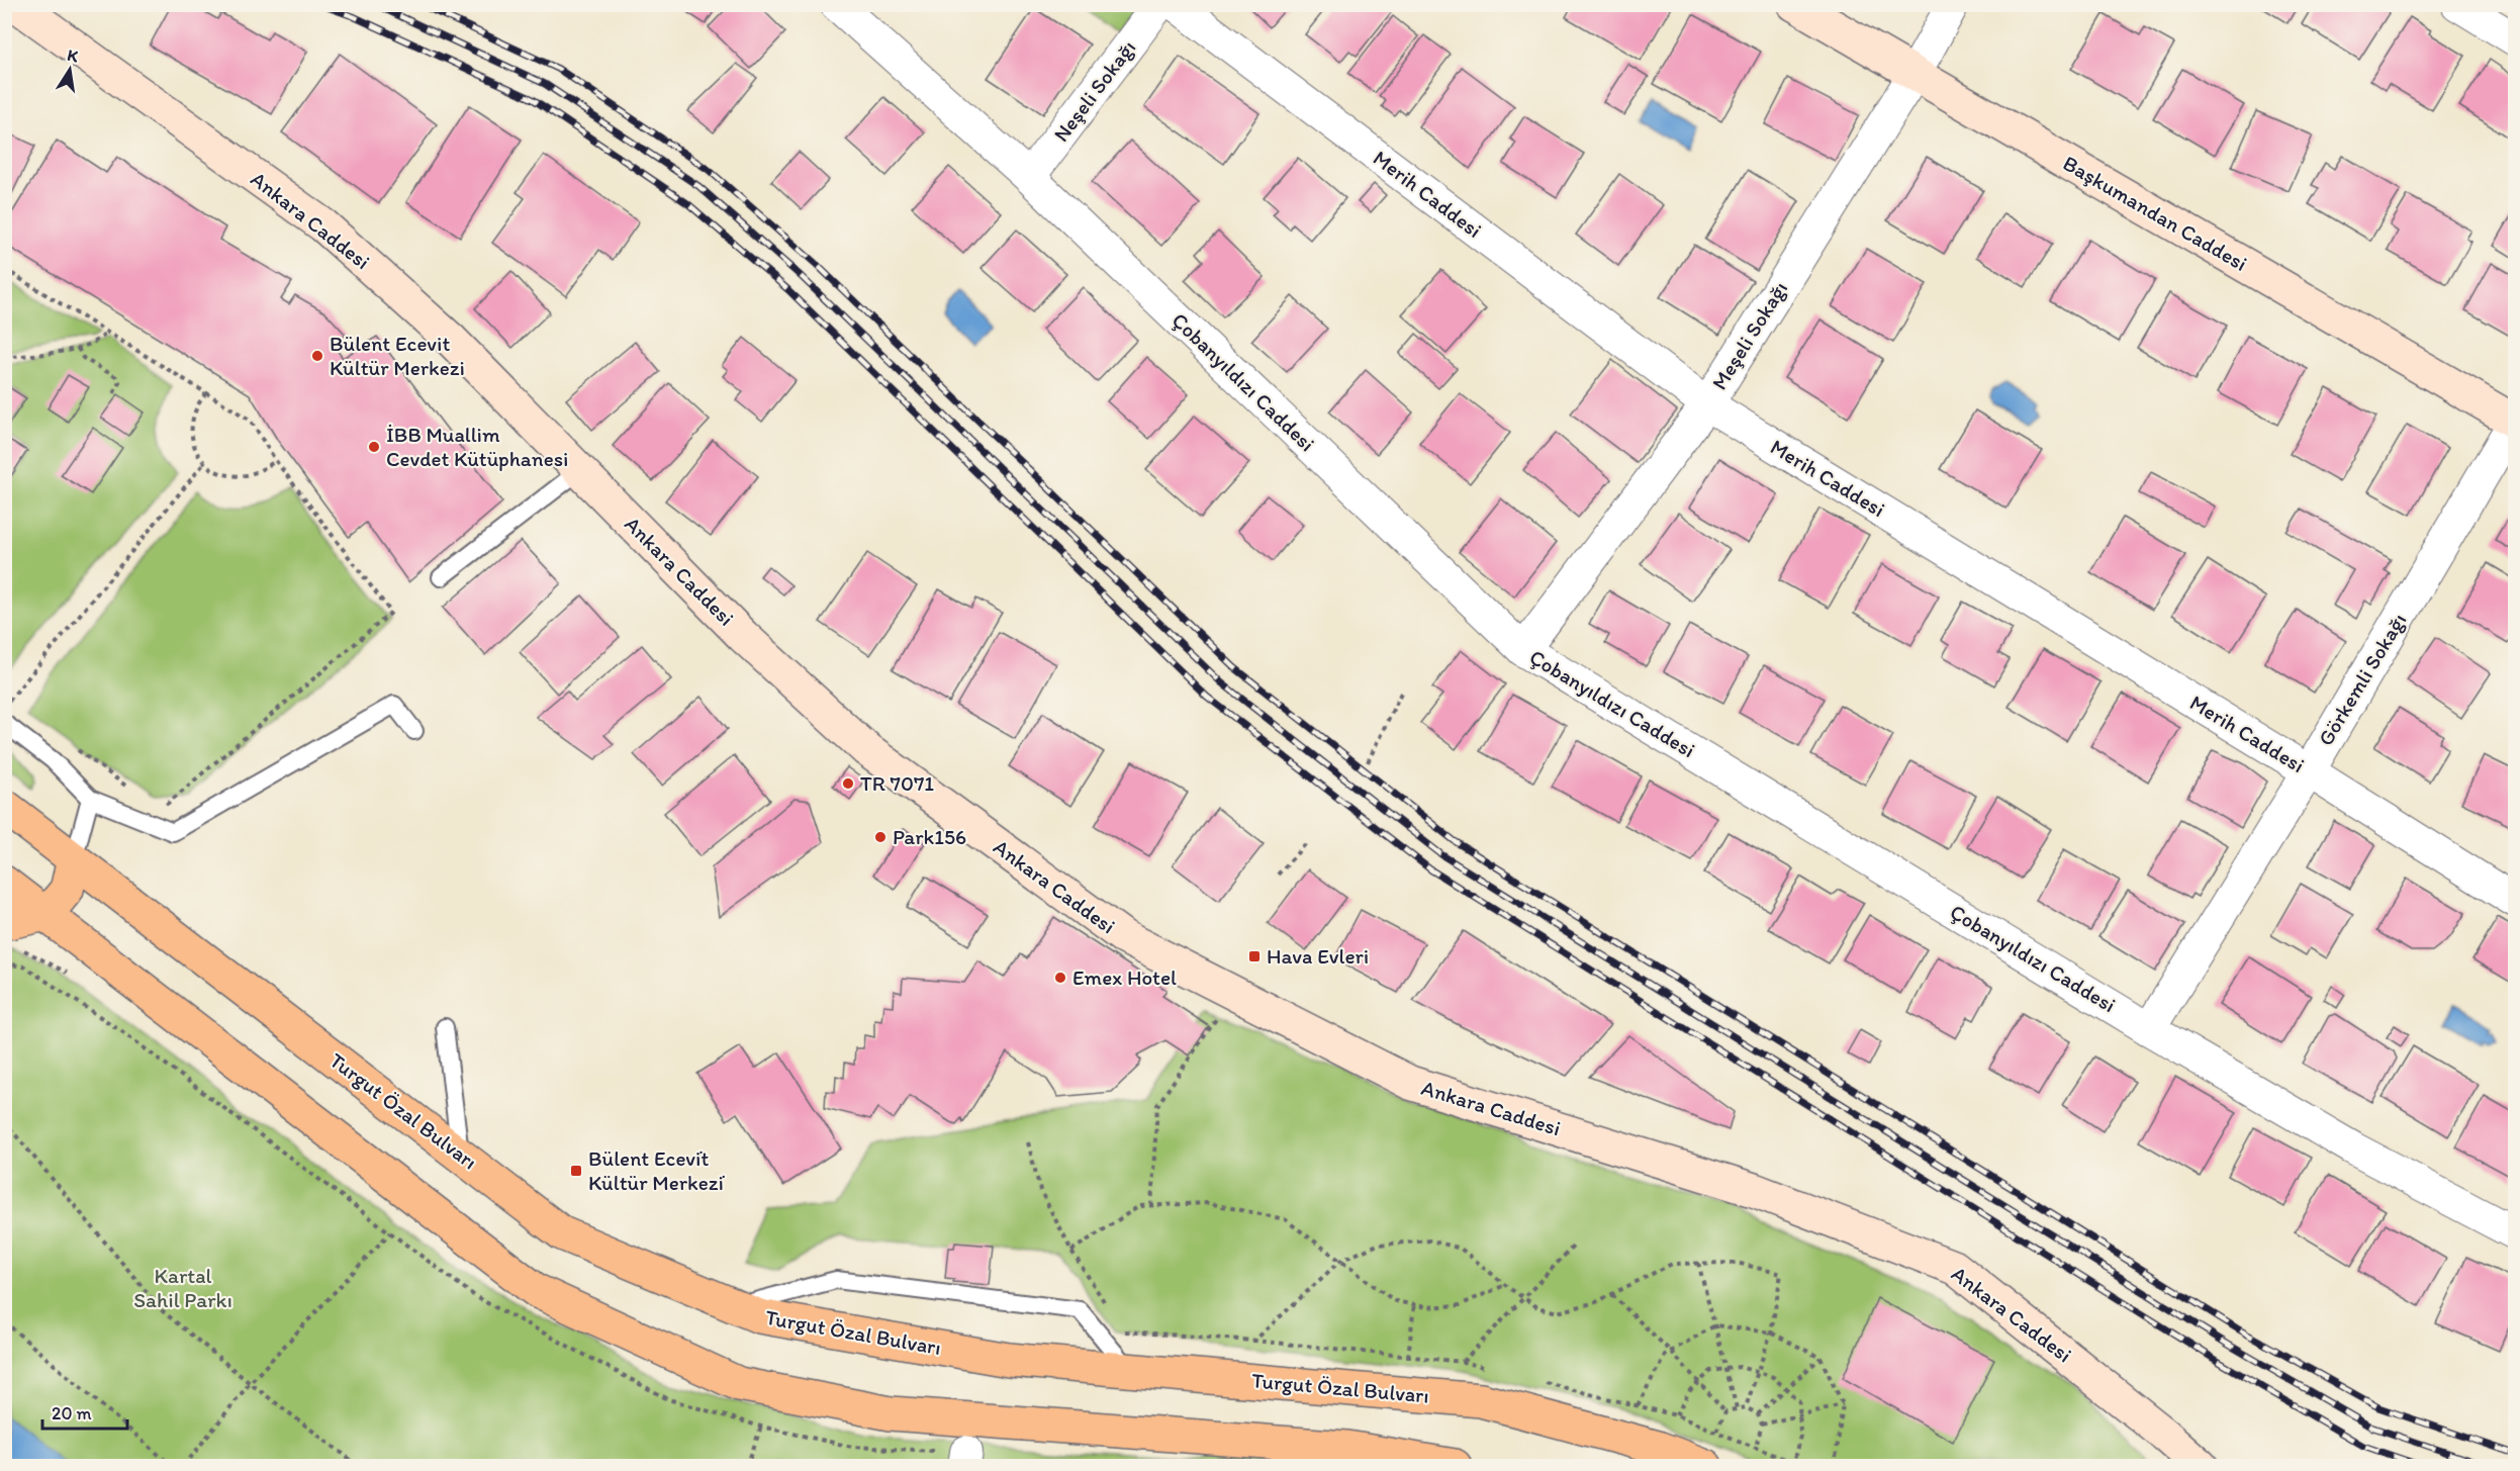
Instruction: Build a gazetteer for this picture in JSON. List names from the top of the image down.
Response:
{
  "streets": {
    "highway": ["Turgut Özal Bulvarı"],
    "main road": ["Başkumandan Caddesi", "Ankara Caddesi"],
    "street": [
      "Neşeli Sokağı",
      "Merih Caddesi",
      "Meşeli Sokağı",
      "Çobanyıldızı Caddesi",
      "Görkemli Sokağı"
    ]
  },
  "crossings": [
    ["Neşeli Sokağı", "Çobanyıldızı Caddesi"],
    ["Merih Caddesi", "Meşeli Sokağı"],
    ["Merih Caddesi", "Görkemli Sokağı"],
    ["Başkumandan Caddesi", "Meşeli Sokağı"],
    ["Başkumandan Caddesi", "Görkemli Sokağı"],
    ["Meşeli Sokağı", "Çobanyıldızı Caddesi"],
    ["Çobanyıldızı Caddesi", "Görkemli Sokağı"]
  ],
  "parks": ["Kartal Sahil Parkı"],
  "places": {
    "other": [
      "Bülent Ecevit Kültür Merkezi",
      "İBB Muallim Cevdet Kütüphanesi",
      "TR 7071",
      "Park156",
      "Emex Hotel"
    ],
    "transit": ["Hava Evleri", "Bülent Ecevi̇t Kültür Merkezi̇"]
  },
  "scale_bar": "20 m",
  "north": "top"
}
